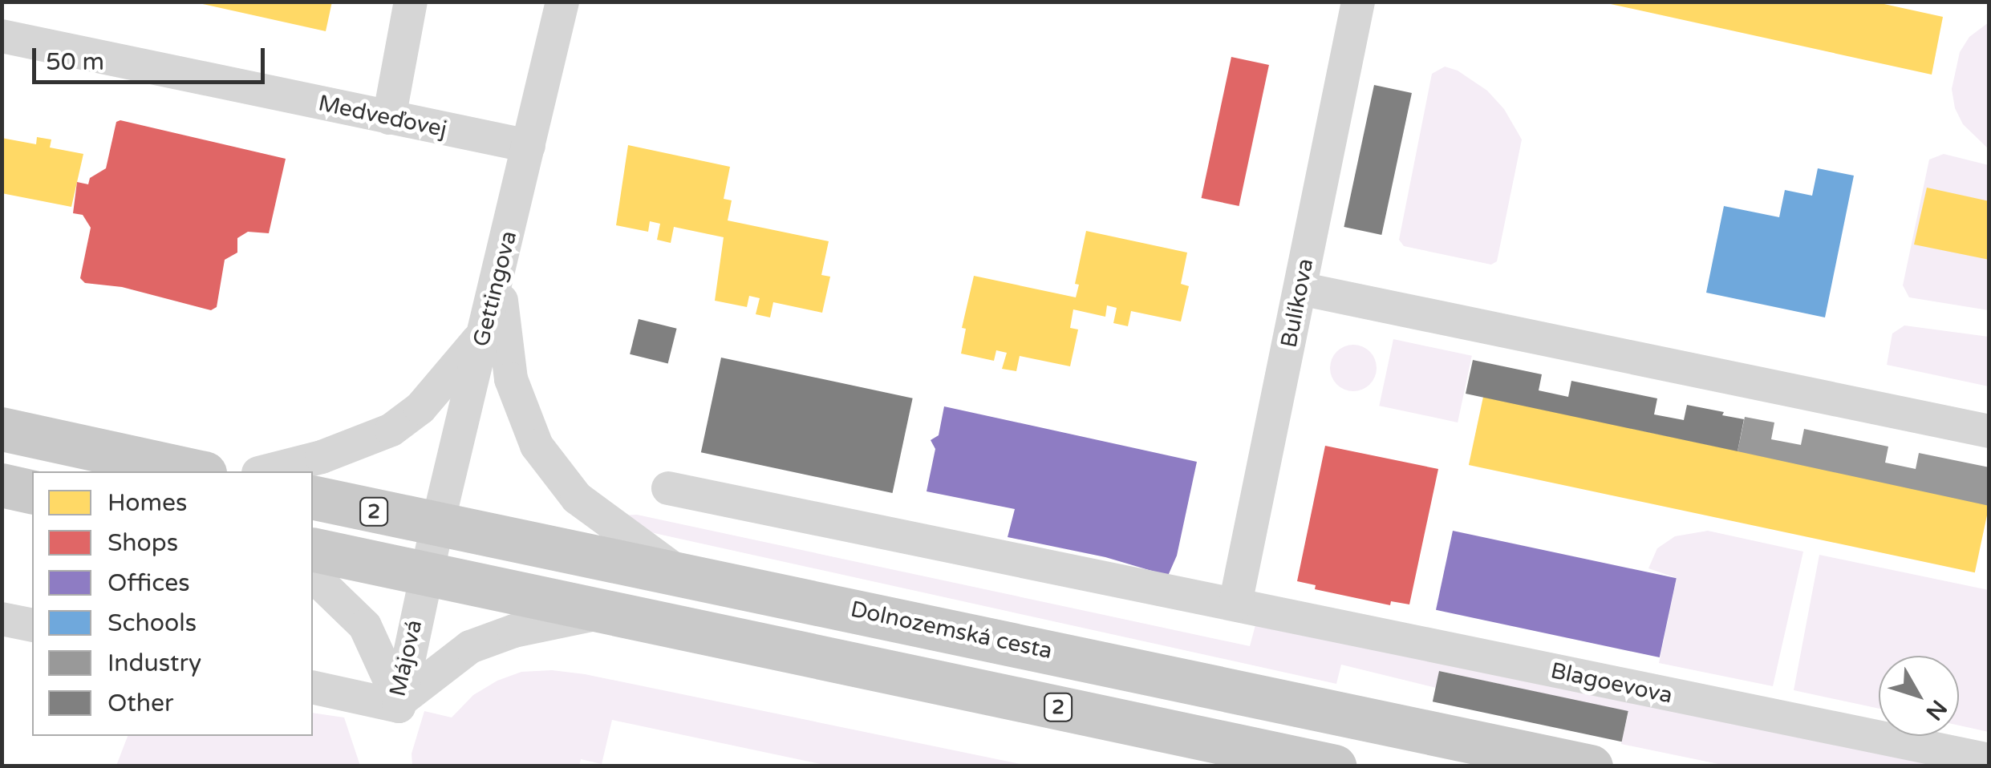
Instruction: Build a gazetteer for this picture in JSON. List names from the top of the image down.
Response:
{
  "streets": {
    "main road": ["2", "Dolnozemská cesta"],
    "street": [
      "Medveďovej",
      "Gettingova",
      "Bulíkova",
      "Májová",
      "Blagoevova"
    ]
  },
  "crossings": [
    ["Medveďovej", "Gettingova"],
    ["Gettingova", "2"],
    ["Gettingova", "Dolnozemská cesta"],
    ["Gettingova", "Májová"],
    ["Bulíkova", "Blagoevova"],
    ["2", "Májová"]
  ],
  "legend": [
    "Homes",
    "Shops",
    "Offices",
    "Schools",
    "Industry",
    "Other"
  ],
  "scale_bar": "50 m",
  "north": "bottom right"
}
